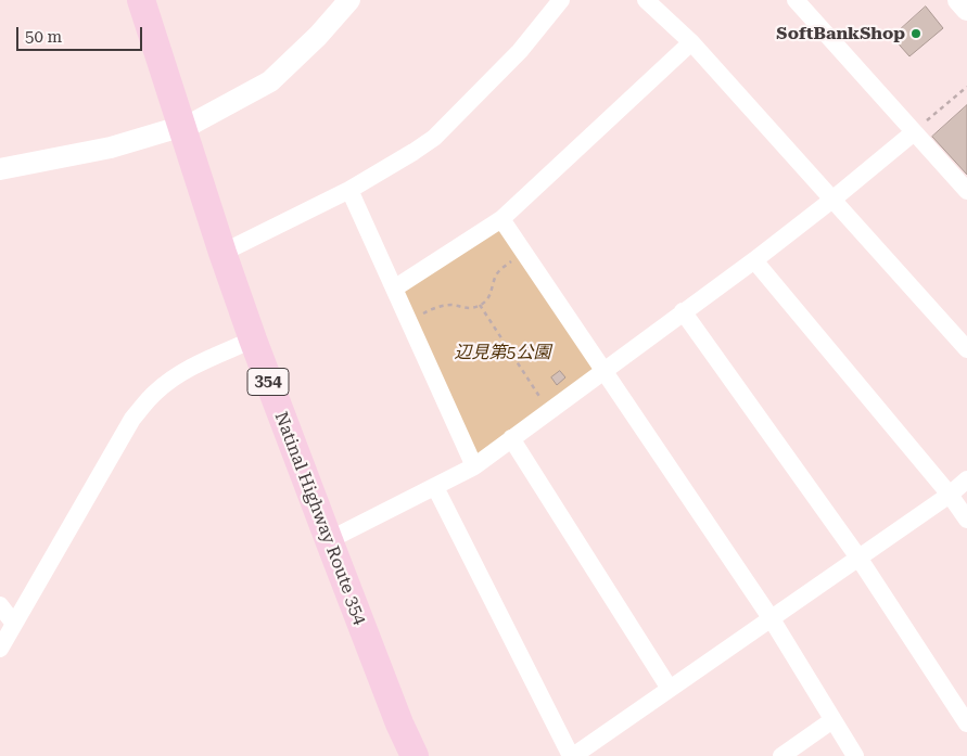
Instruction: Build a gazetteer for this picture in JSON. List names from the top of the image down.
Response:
{
  "streets": {
    "highway": ["354", "Natinal Highway Route 354"]
  },
  "parks": ["辺見第5公園"],
  "places": ["SoftBankShop"],
  "scale_bar": "50 m"
}
